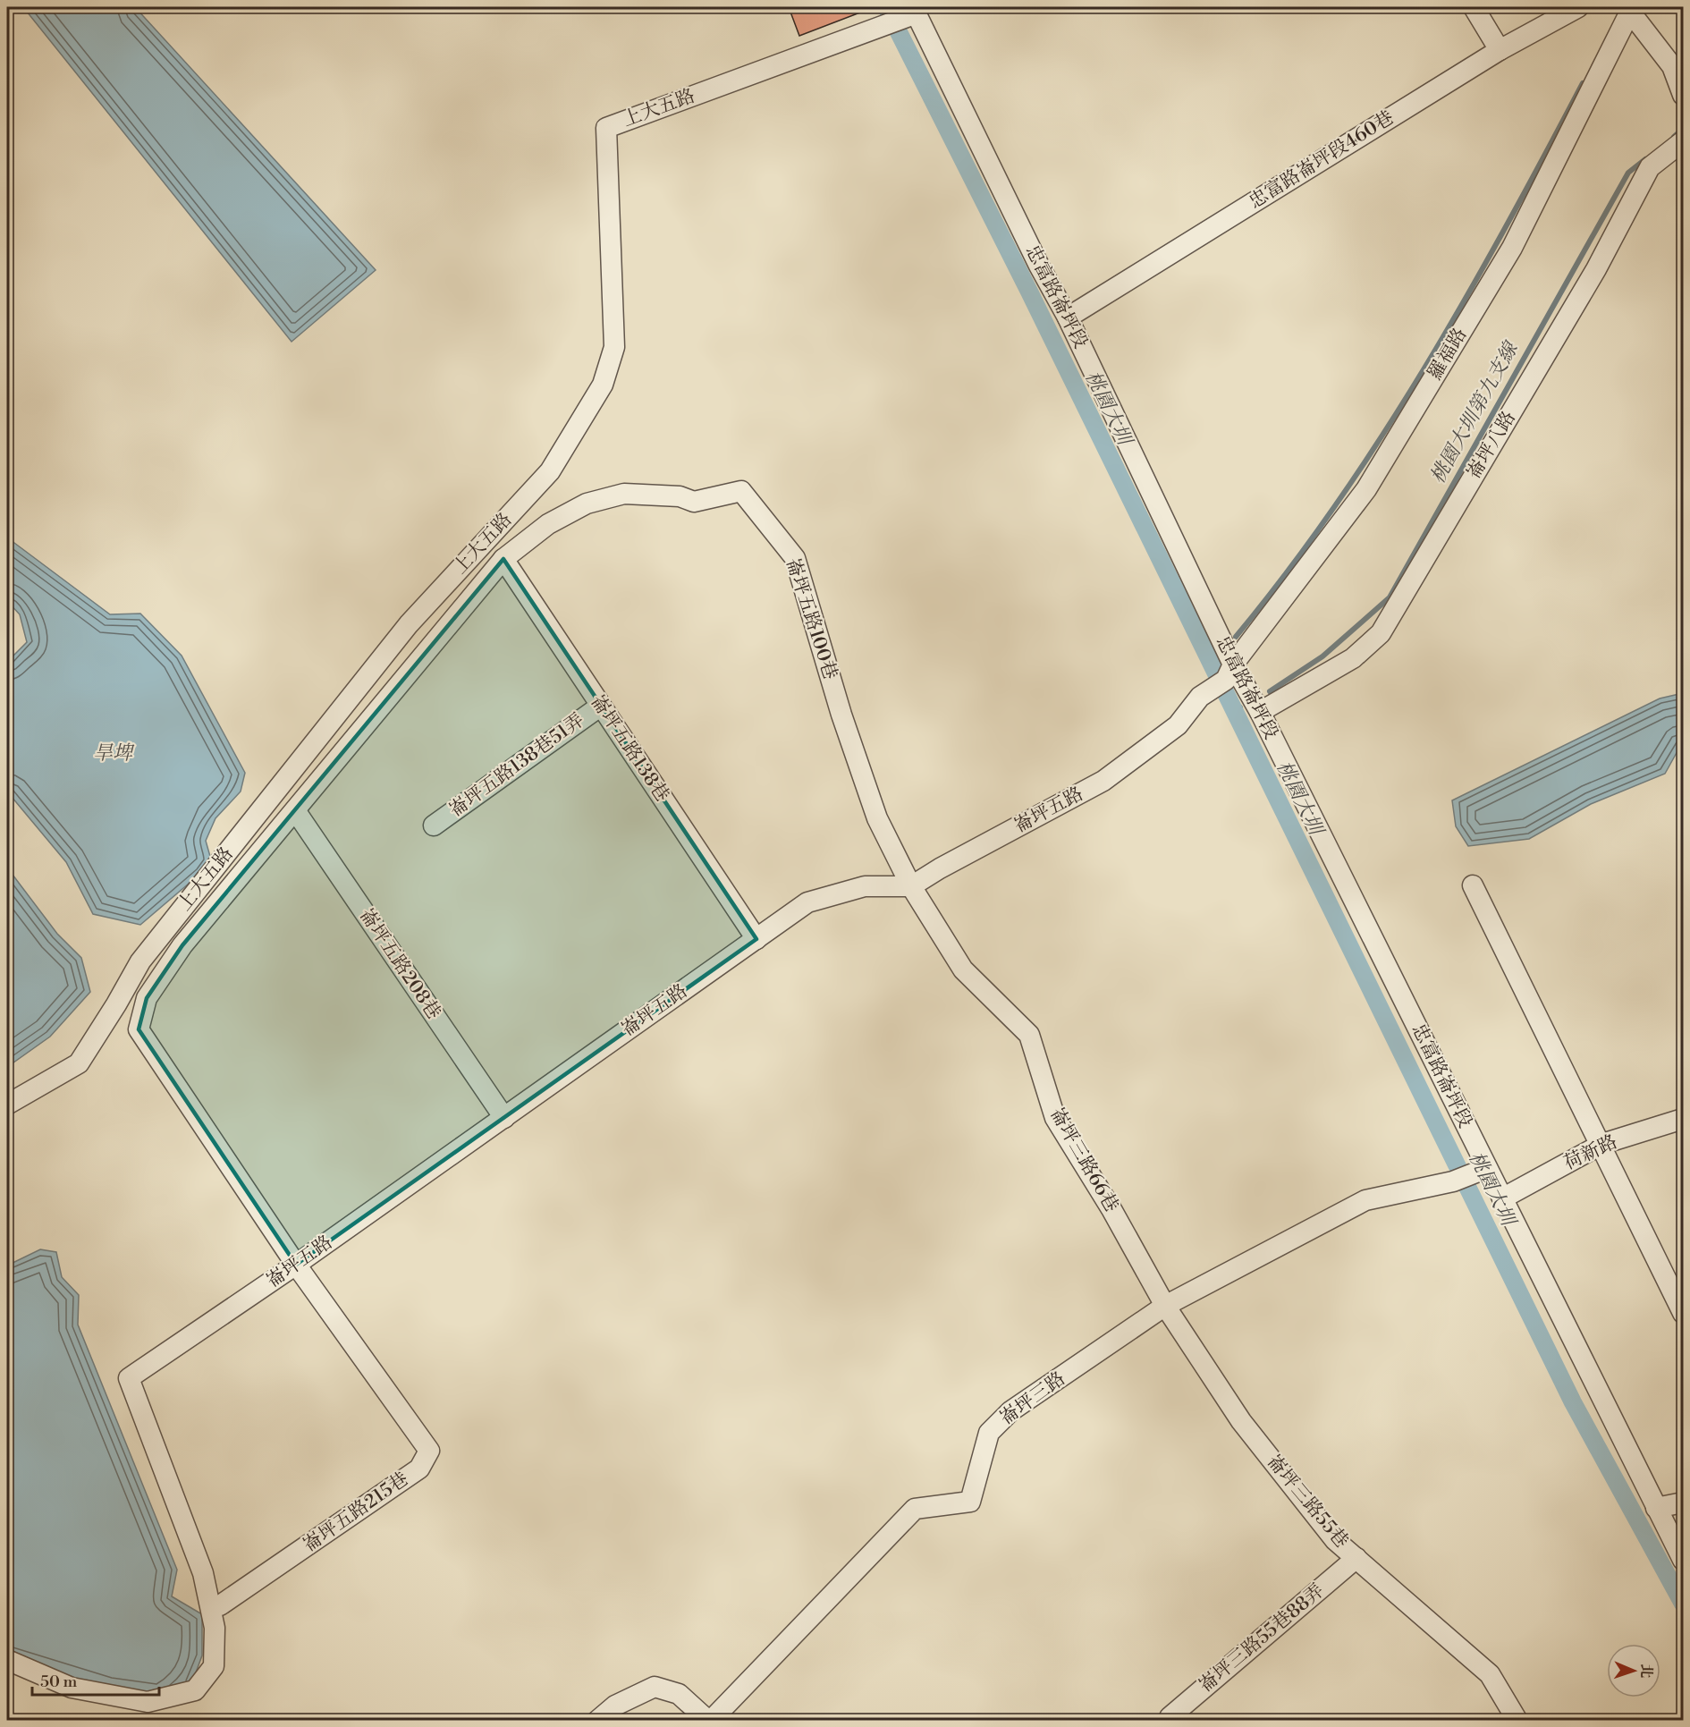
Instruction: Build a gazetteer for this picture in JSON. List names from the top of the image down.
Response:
{
  "streets": {
    "street": [
      "上大五路",
      "忠富路崙坪段460巷",
      "忠富路崙坪段",
      "羅福路",
      "崙坪八路",
      "崙坪五路100巷",
      "崙坪五路138巷",
      "崙坪五路138巷51弄",
      "崙坪五路",
      "崙坪五路208巷",
      "荷新路",
      "崙坪三路66巷",
      "崙坪三路",
      "崙坪三路55巷",
      "崙坪五路215巷",
      "崙坪三路55巷88弄"
    ]
  },
  "crossings": [
    ["上大五路", "忠富路崙坪段"],
    ["忠富路崙坪段460巷", "忠富路崙坪段"],
    ["忠富路崙坪段", "羅福路"],
    ["忠富路崙坪段", "崙坪八路"],
    ["忠富路崙坪段", "荷新路"],
    ["忠富路崙坪段", "崙坪三路"],
    ["羅福路", "崙坪五路"],
    ["崙坪五路100巷", "崙坪五路138巷"],
    ["崙坪五路100巷", "崙坪五路"],
    ["崙坪五路100巷", "崙坪三路66巷"],
    ["崙坪五路138巷", "崙坪五路138巷51弄"],
    ["崙坪五路138巷", "崙坪五路"],
    ["崙坪五路", "崙坪五路208巷"],
    ["崙坪五路", "崙坪三路66巷"],
    ["崙坪五路", "崙坪五路215巷"],
    ["崙坪三路66巷", "崙坪三路"],
    ["崙坪三路66巷", "崙坪三路55巷"],
    ["崙坪三路", "崙坪三路55巷"],
    ["崙坪三路55巷", "崙坪三路55巷88弄"]
  ],
  "water": ["桃園大圳", "桃園大圳第九支線", "旱埤"],
  "scale_bar": "50 m",
  "north": "right"
}
